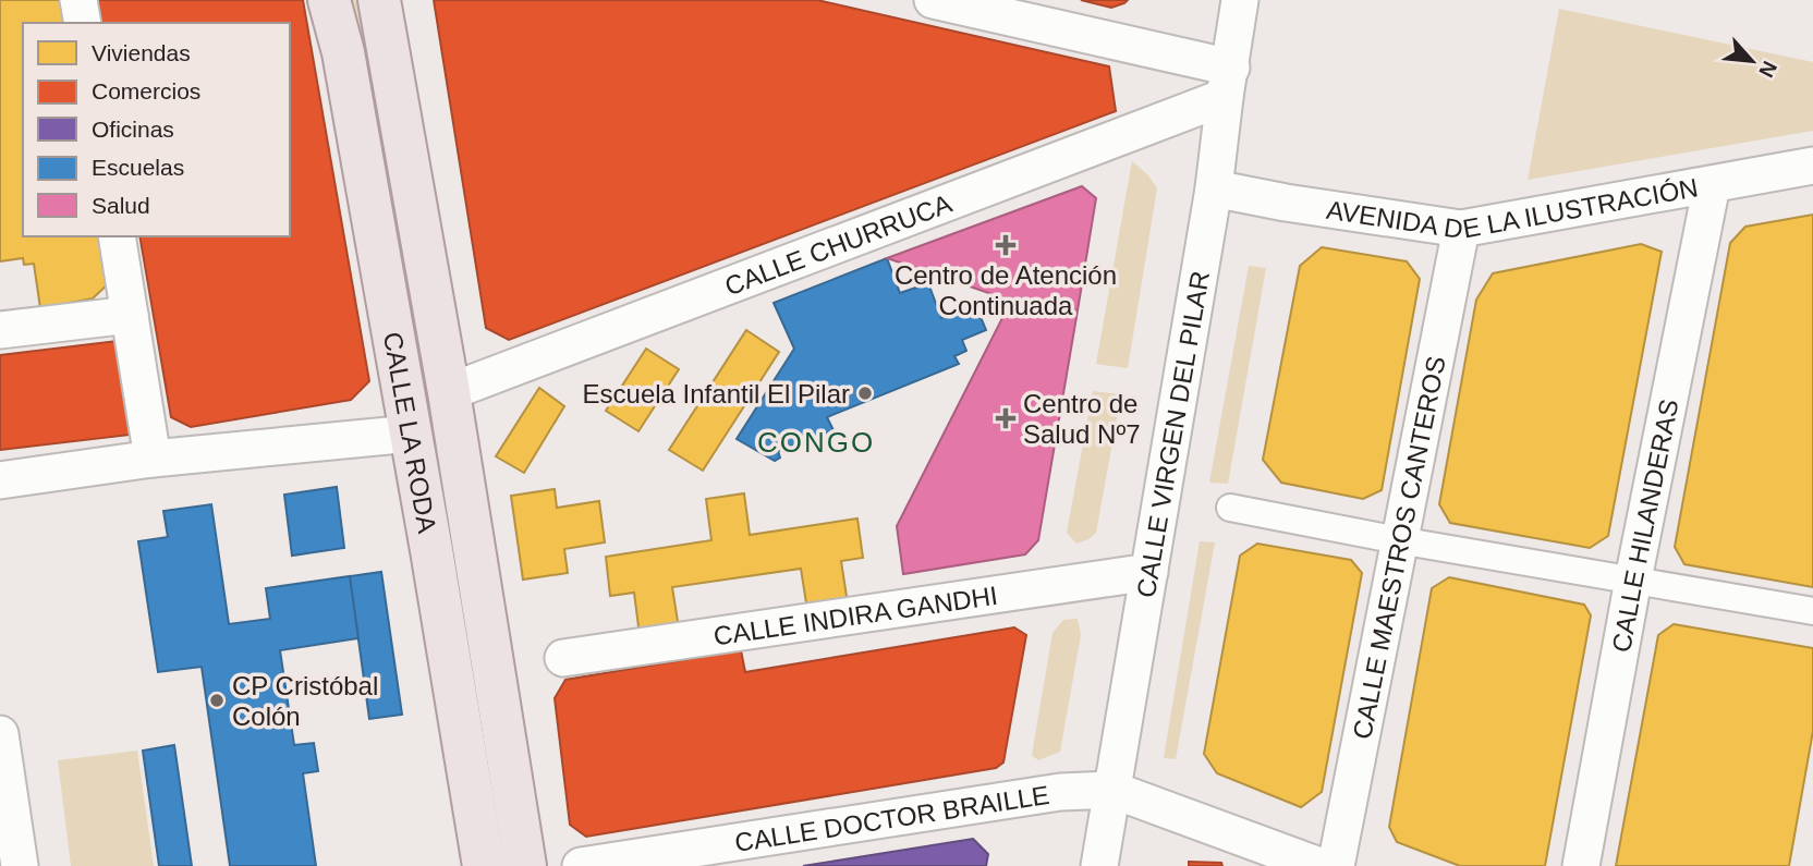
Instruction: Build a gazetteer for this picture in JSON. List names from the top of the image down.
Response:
{
  "streets": {
    "main road": ["CALLE LA RODA"],
    "street": [
      "AVENIDA DE LA ILUSTRACIÓN",
      "CALLE CHURRUCA",
      "CALLE VIRGEN DEL PILAR",
      "CALLE HILANDERAS",
      "CALLE MAESTROS CANTEROS",
      "CALLE INDIRA GANDHI",
      "CALLE DOCTOR BRAILLE"
    ]
  },
  "crossings": [
    ["AVENIDA DE LA ILUSTRACIÓN", "CALLE VIRGEN DEL PILAR"],
    ["AVENIDA DE LA ILUSTRACIÓN", "CALLE HILANDERAS"],
    ["AVENIDA DE LA ILUSTRACIÓN", "CALLE MAESTROS CANTEROS"],
    ["CALLE CHURRUCA", "CALLE LA RODA"],
    ["CALLE CHURRUCA", "CALLE VIRGEN DEL PILAR"],
    ["CALLE VIRGEN DEL PILAR", "CALLE INDIRA GANDHI"],
    ["CALLE VIRGEN DEL PILAR", "CALLE DOCTOR BRAILLE"]
  ],
  "districts": ["CONGO"],
  "places": {
    "health": ["Centro de Atención Continuada", "Centro de Salud Nº7"],
    "other": ["Escuela Infantil El Pilar", "CP Cristóbal Colón"]
  },
  "legend": [
    "Viviendas",
    "Comercios",
    "Oficinas",
    "Escuelas",
    "Salud"
  ],
  "north": "bottom right"
}
